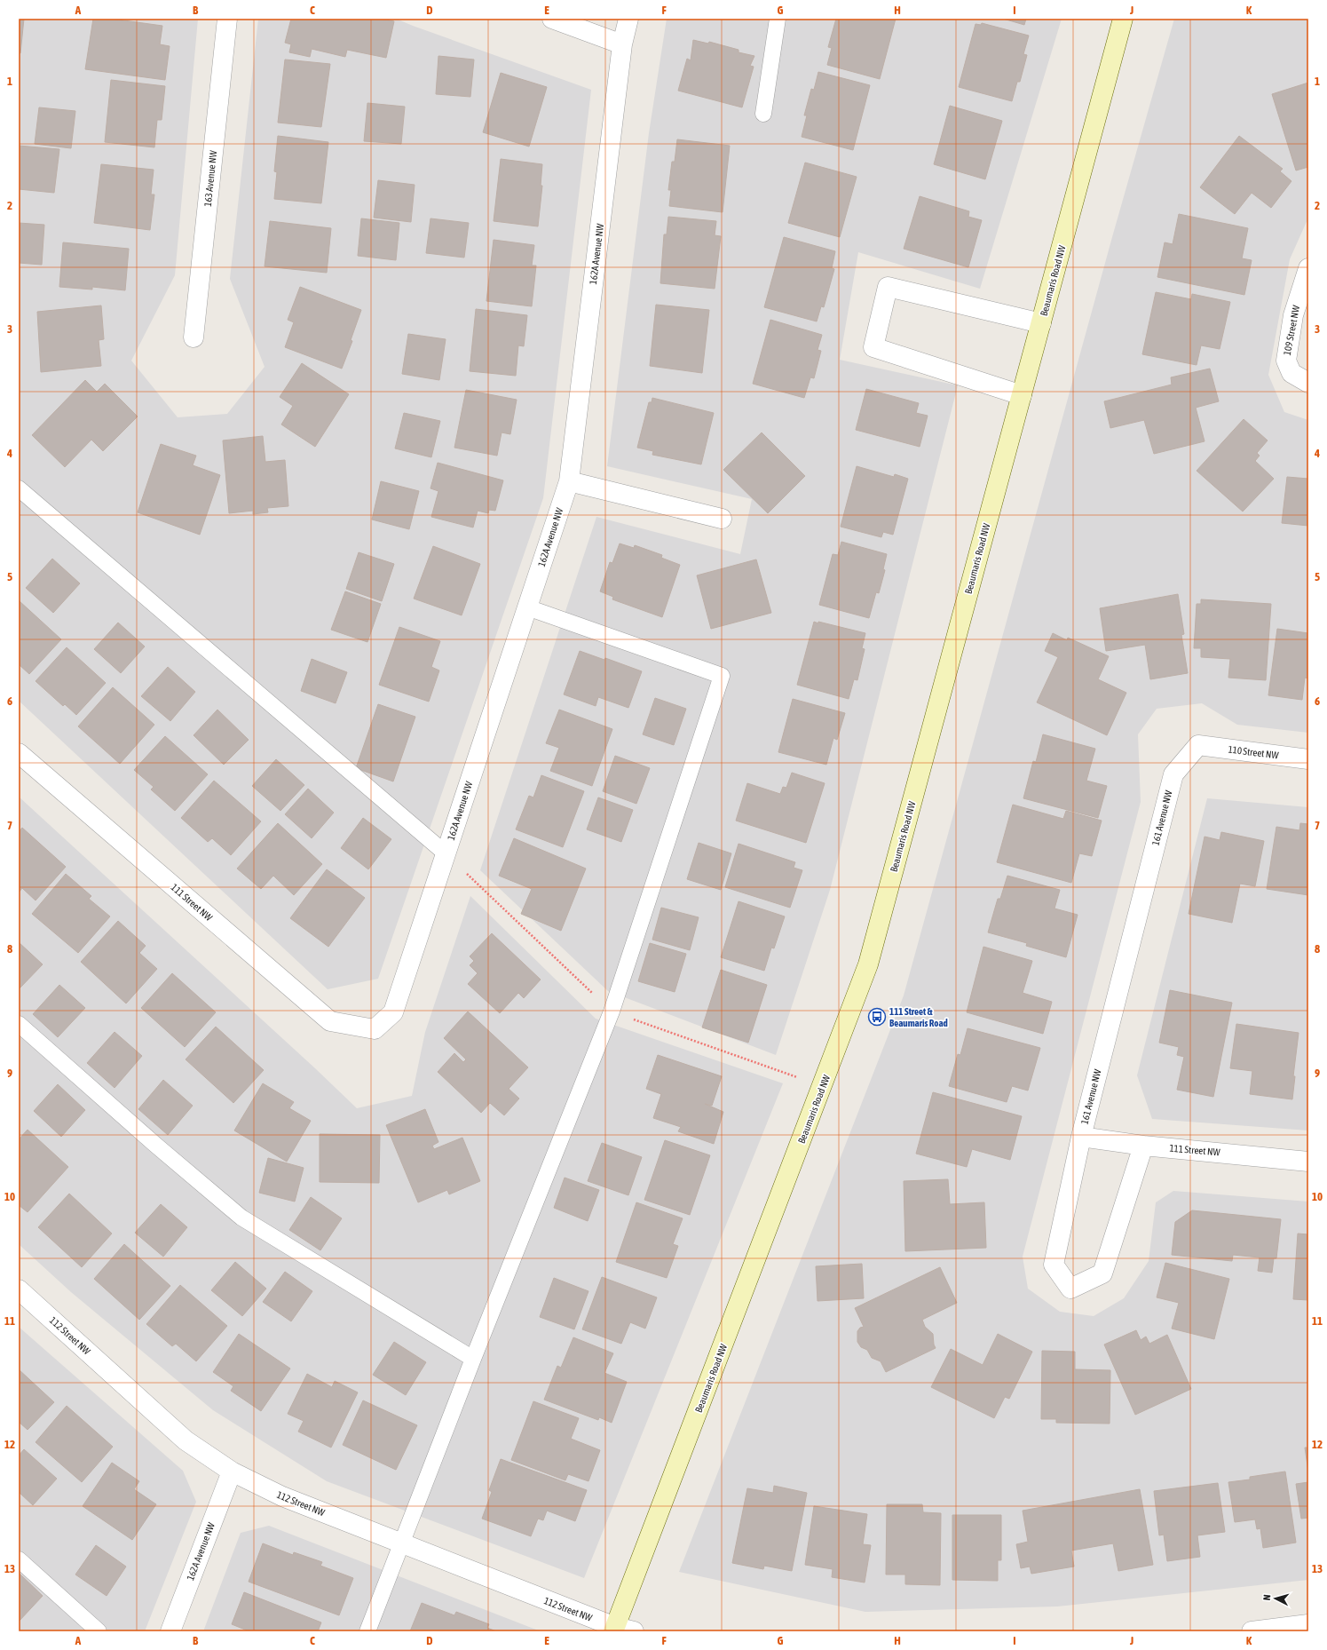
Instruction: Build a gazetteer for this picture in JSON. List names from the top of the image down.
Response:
{
  "streets": {
    "street": [
      "163 Avenue NW",
      "162A Avenue NW",
      "Beaumaris Road NW",
      "109 Street NW",
      "110 Street NW",
      "161 Avenue NW",
      "111 Street NW",
      "112 Street NW"
    ]
  },
  "crossings": [
    ["162A Avenue NW", "111 Street NW"],
    ["162A Avenue NW", "112 Street NW"],
    ["Beaumaris Road NW", "112 Street NW"],
    ["110 Street NW", "161 Avenue NW"],
    ["161 Avenue NW", "111 Street NW"]
  ],
  "places": {
    "bus stop": ["111 Street & Beaumaris Road"]
  },
  "north": "left",
  "grid": {
    "columns": [
      "A",
      "B",
      "C",
      "D",
      "E",
      "F",
      "G",
      "H",
      "I",
      "J",
      "K"
    ],
    "rows": [
      "1",
      "2",
      "3",
      "4",
      "5",
      "6",
      "7",
      "8",
      "9",
      "10",
      "11",
      "12",
      "13"
    ]
  }
}
